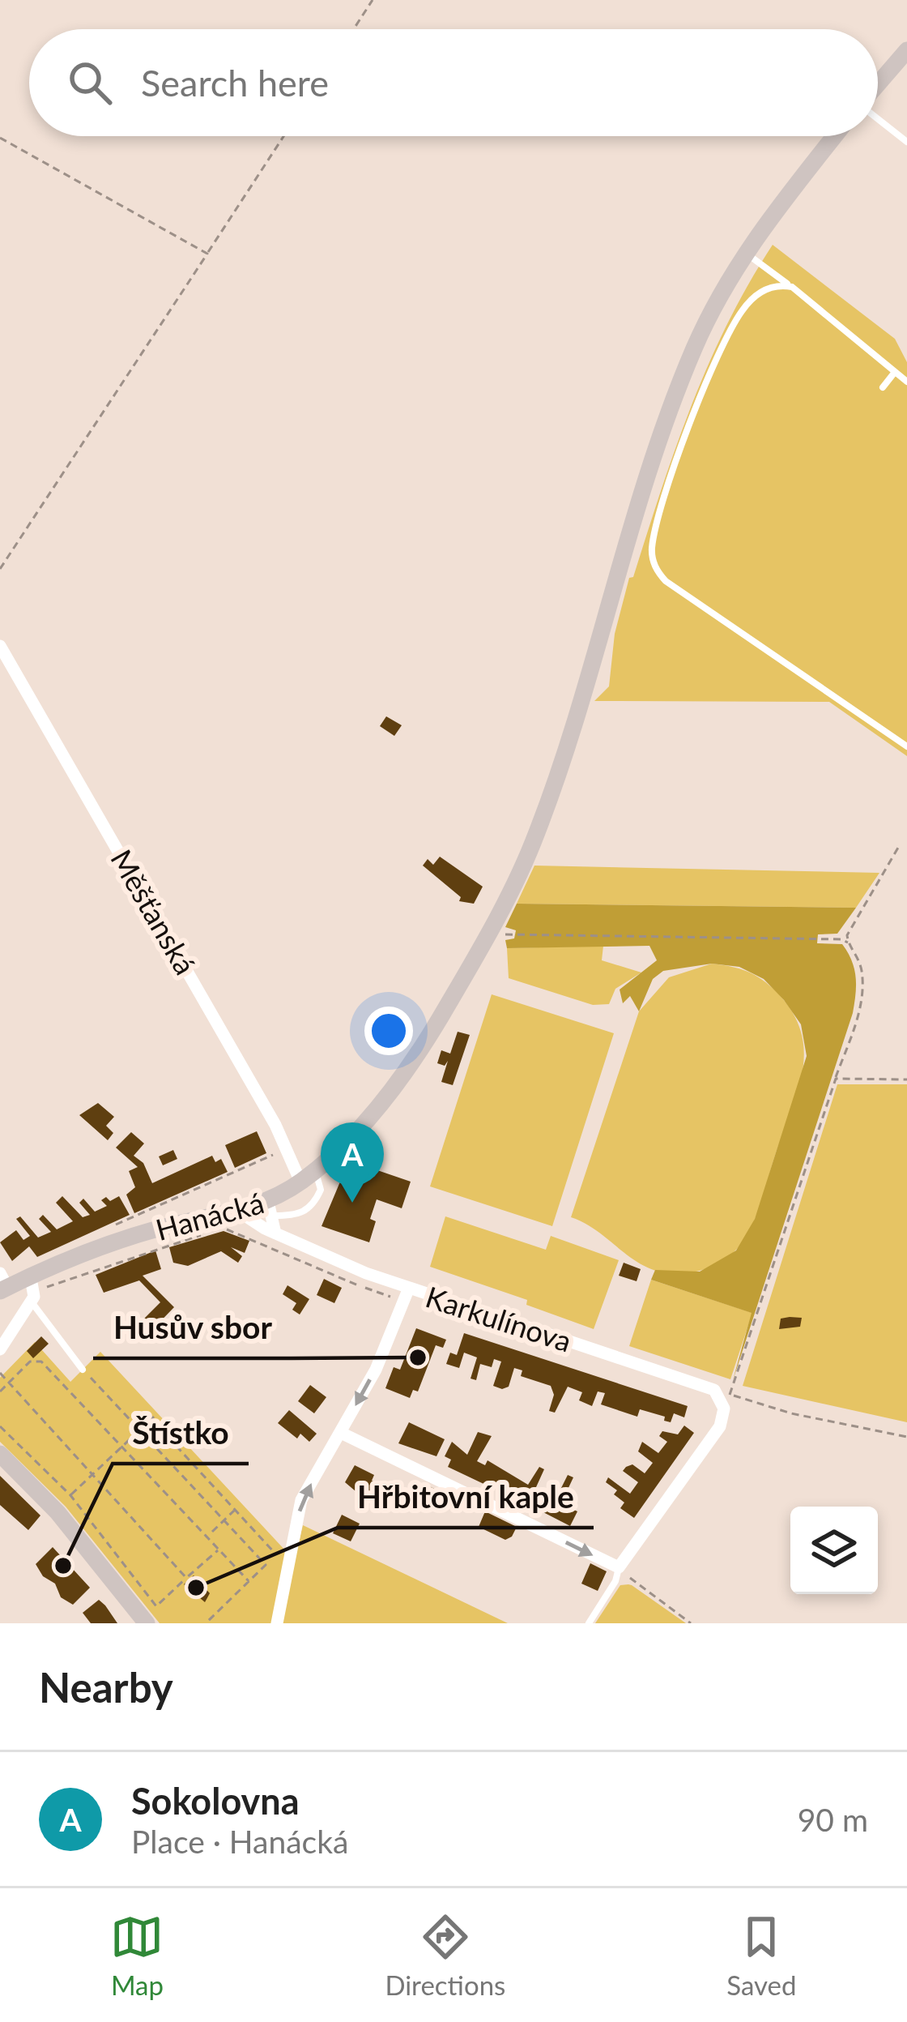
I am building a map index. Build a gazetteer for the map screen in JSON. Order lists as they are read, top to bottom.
{
  "streets": {
    "street": ["Měšťanská", "Hanácká", "Karkulínova"]
  },
  "crossings": [
    ["Měšťanská", "Hanácká"],
    ["Hanácká", "Karkulínova"]
  ],
  "places": ["Husův sbor", "Štístko", "Hřbitovní kaple"],
  "page": {
    "search": "Search here",
    "pins": "A",
    "heading": "Nearby",
    "list": [
      {
        "mark": "A",
        "name": "Sokolovna",
        "note": "Place · Hanácká",
        "value": "90 m"
      }
    ],
    "nav": ["Map", "Directions", "Saved"]
  }
}
